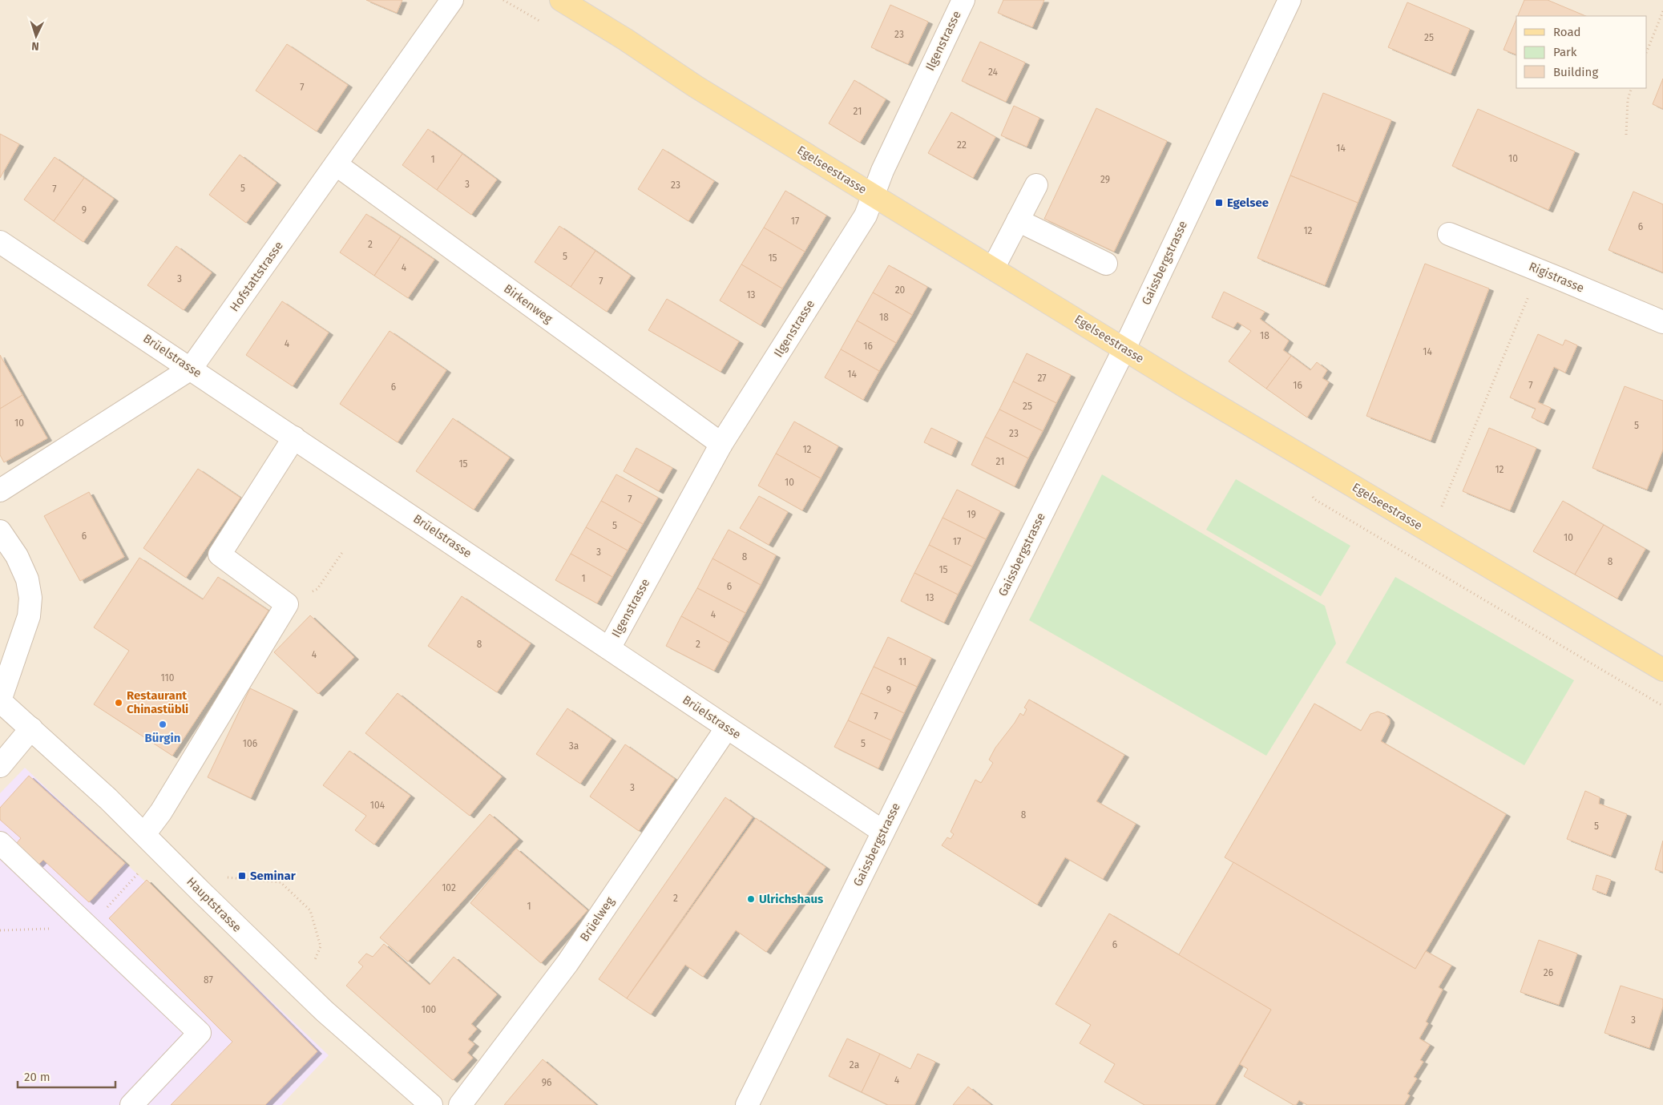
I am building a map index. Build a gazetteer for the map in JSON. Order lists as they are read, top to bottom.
{
  "streets": {
    "main road": ["Egelseestrasse"],
    "street": [
      "Ilgenstrasse",
      "Gaissbergstrasse",
      "Hofstattstrasse",
      "Rigistrasse",
      "Birkenweg",
      "Brüelstrasse",
      "Hauptstrasse",
      "Brüelweg"
    ]
  },
  "crossings": [
    ["Ilgenstrasse", "Egelseestrasse"],
    ["Ilgenstrasse", "Birkenweg"],
    ["Ilgenstrasse", "Brüelstrasse"],
    ["Egelseestrasse", "Gaissbergstrasse"],
    ["Gaissbergstrasse", "Brüelstrasse"],
    ["Hofstattstrasse", "Birkenweg"],
    ["Hofstattstrasse", "Brüelstrasse"],
    ["Brüelstrasse", "Brüelweg"]
  ],
  "places": {
    "transit": ["Egelsee", "Seminar"],
    "other": ["Restaurant Chinastübli", "Bürgin", "Ulrichshaus"]
  },
  "house_numbers": [
    "23",
    "25",
    "24",
    "7",
    "21",
    "22",
    "14",
    "10",
    "1",
    "29",
    "3",
    "23",
    "5",
    "7",
    "9",
    "17",
    "6",
    "12",
    "2",
    "5",
    "15",
    "4",
    "3",
    "7",
    "20",
    "13",
    "18",
    "18",
    "4",
    "16",
    "14",
    "14",
    "27",
    "16",
    "7",
    "6",
    "25",
    "10",
    "5",
    "23",
    "12",
    "21",
    "15",
    "12",
    "10",
    "7",
    "19",
    "5",
    "6",
    "10",
    "17",
    "3",
    "8",
    "8",
    "15",
    "1",
    "6",
    "13",
    "4",
    "8",
    "2",
    "4",
    "11",
    "110",
    "9",
    "7",
    "106",
    "5",
    "3a",
    "3",
    "104",
    "8",
    "5",
    "102",
    "2",
    "1",
    "6",
    "26",
    "87",
    "100",
    "3",
    "2a",
    "4",
    "96"
  ],
  "legend": ["Road", "Park", "Building"],
  "scale_bar": "20 m",
  "north": "bottom"
}
